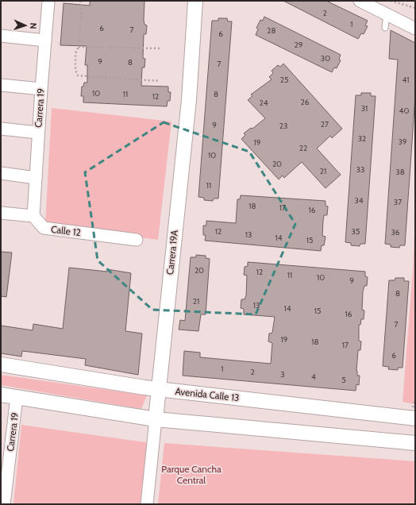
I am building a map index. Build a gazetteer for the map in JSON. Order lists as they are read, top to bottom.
{
  "streets": {
    "street": [
      "Carrera 19",
      "Calle 12",
      "Carrera 19A",
      "Avenida Calle 13"
    ]
  },
  "crossings": [
    ["Carrera 19", "Calle 12"],
    ["Carrera 19A", "Avenida Calle 13"]
  ],
  "parks": ["Parque Cancha Central"],
  "house_numbers": [
    "2",
    "1",
    "6",
    "7",
    "28",
    "6",
    "29",
    "30",
    "9",
    "8",
    "7",
    "25",
    "41",
    "10",
    "11",
    "8",
    "12",
    "26",
    "24",
    "31",
    "40",
    "27",
    "9",
    "23",
    "32",
    "39",
    "19",
    "22",
    "10",
    "20",
    "33",
    "21",
    "38",
    "11",
    "34",
    "37",
    "18",
    "17",
    "16",
    "12",
    "35",
    "36",
    "13",
    "14",
    "15",
    "20",
    "12",
    "11",
    "10",
    "9",
    "8",
    "21",
    "13",
    "14",
    "15",
    "16",
    "7",
    "19",
    "18",
    "17",
    "6",
    "1",
    "2",
    "3",
    "4",
    "5"
  ],
  "north": "right"
}
